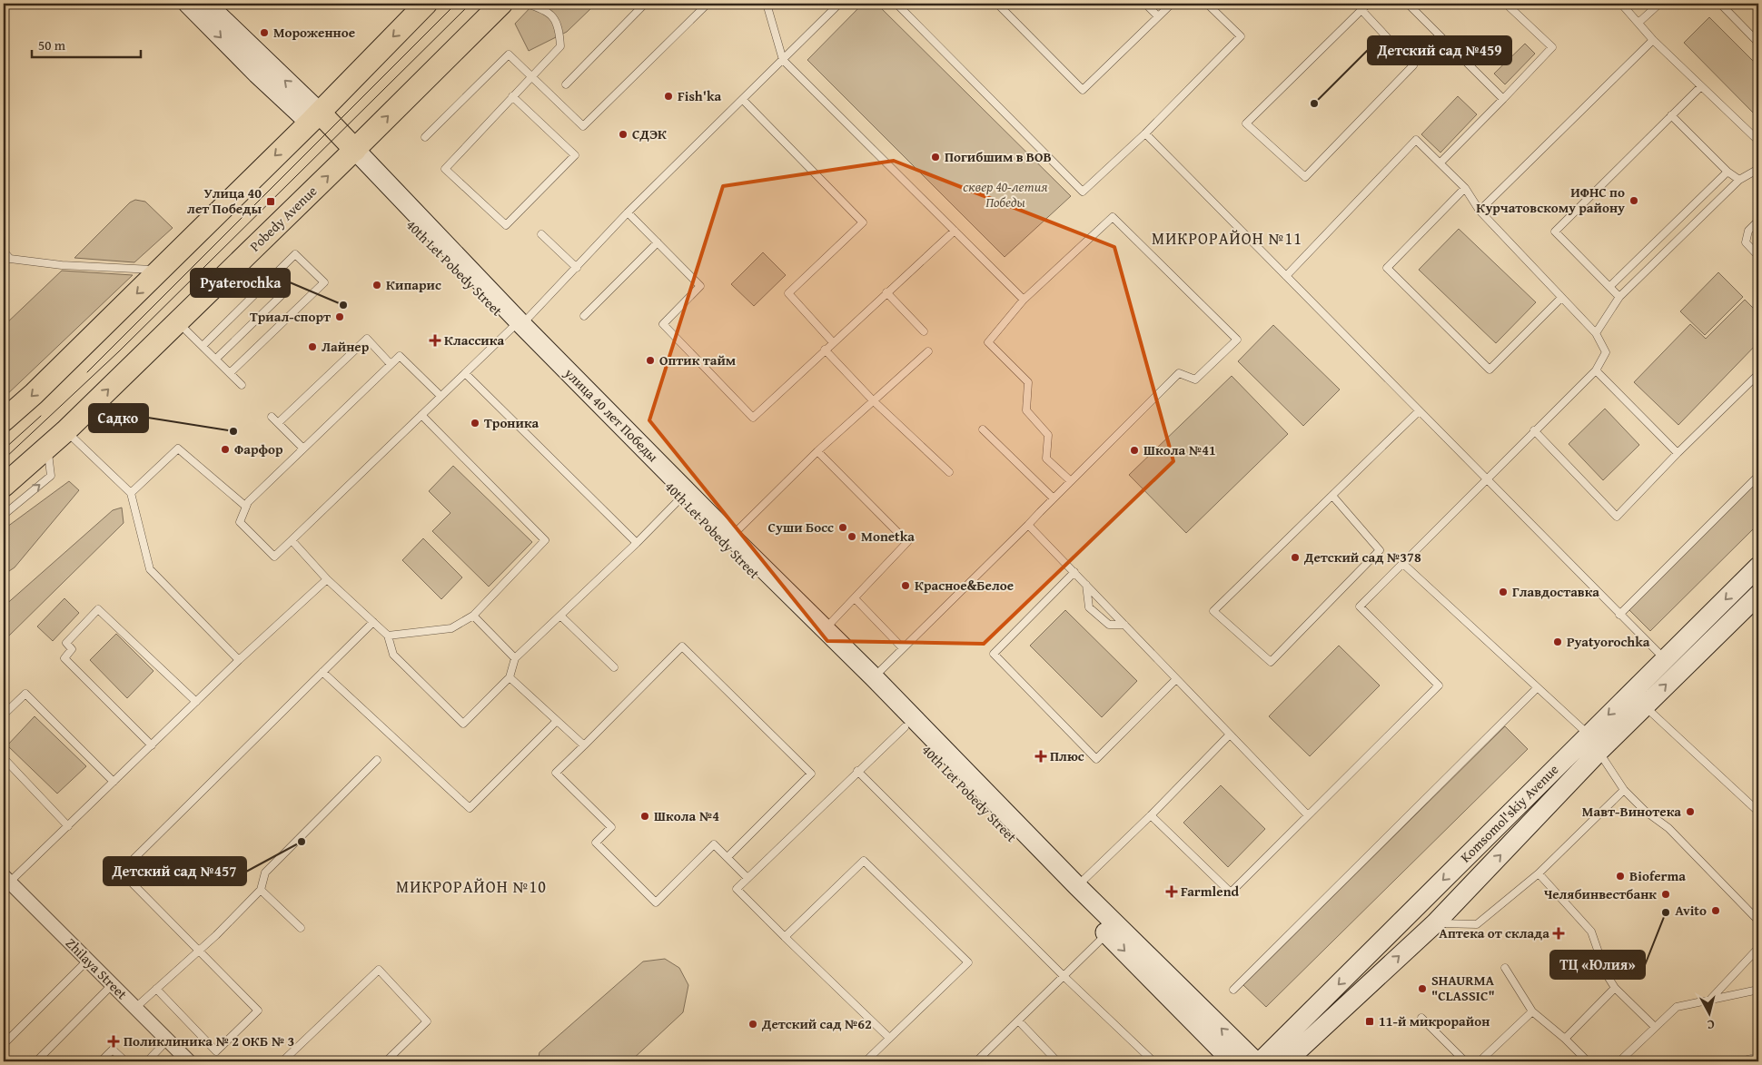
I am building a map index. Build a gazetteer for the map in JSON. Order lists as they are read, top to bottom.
{
  "streets": {
    "main road": ["Pobedy Avenue", "40th Let Pobedy Street"],
    "street": ["улица 40 лет Победы", "Komsomol'skiy Avenue", "Zhilaya Street"]
  },
  "crossings": [
    ["Pobedy Avenue", "40th Let Pobedy Street"],
    ["40th Let Pobedy Street", "улица 40 лет Победы"]
  ],
  "districts": ["МИКРОРАЙОН №11", "МИКРОРАЙОН №10"],
  "parks": ["сквер 40-летия Победы"],
  "places": {
    "other": [
      "Мороженное",
      "Fish'ka",
      "Детский сад №459",
      "СДЭК",
      "Погибшим в ВОВ",
      "ИФНС по Курчатовскому району",
      "Кипарис",
      "Pyaterochka",
      "Tриал-спорт",
      "Лайнер",
      "Оптик тайм",
      "Троника",
      "Садко",
      "Фарфор",
      "Школа №41",
      "Суши Босс",
      "Monetka",
      "Детский сад №378",
      "Красное&Белое",
      "Главдоставка",
      "Pyatyorochka",
      "Мавт-Винотека",
      "Школа №4",
      "Детский сад №457",
      "Bioferma",
      "Челябинвестбанк",
      "Avito",
      "ТЦ «Юлия»",
      "SHAURMA \"CLASSIC\"",
      "Детский сад №62"
    ],
    "transit": ["Улица 40 лет Победы", "11-й микрорайон"],
    "health": [
      "Классика",
      "Плюс",
      "Farmlend",
      "Аптека от склада",
      "Поликлиника № 2 ОКБ № 3"
    ]
  },
  "scale_bar": "50 m",
  "north": "bottom"
}
